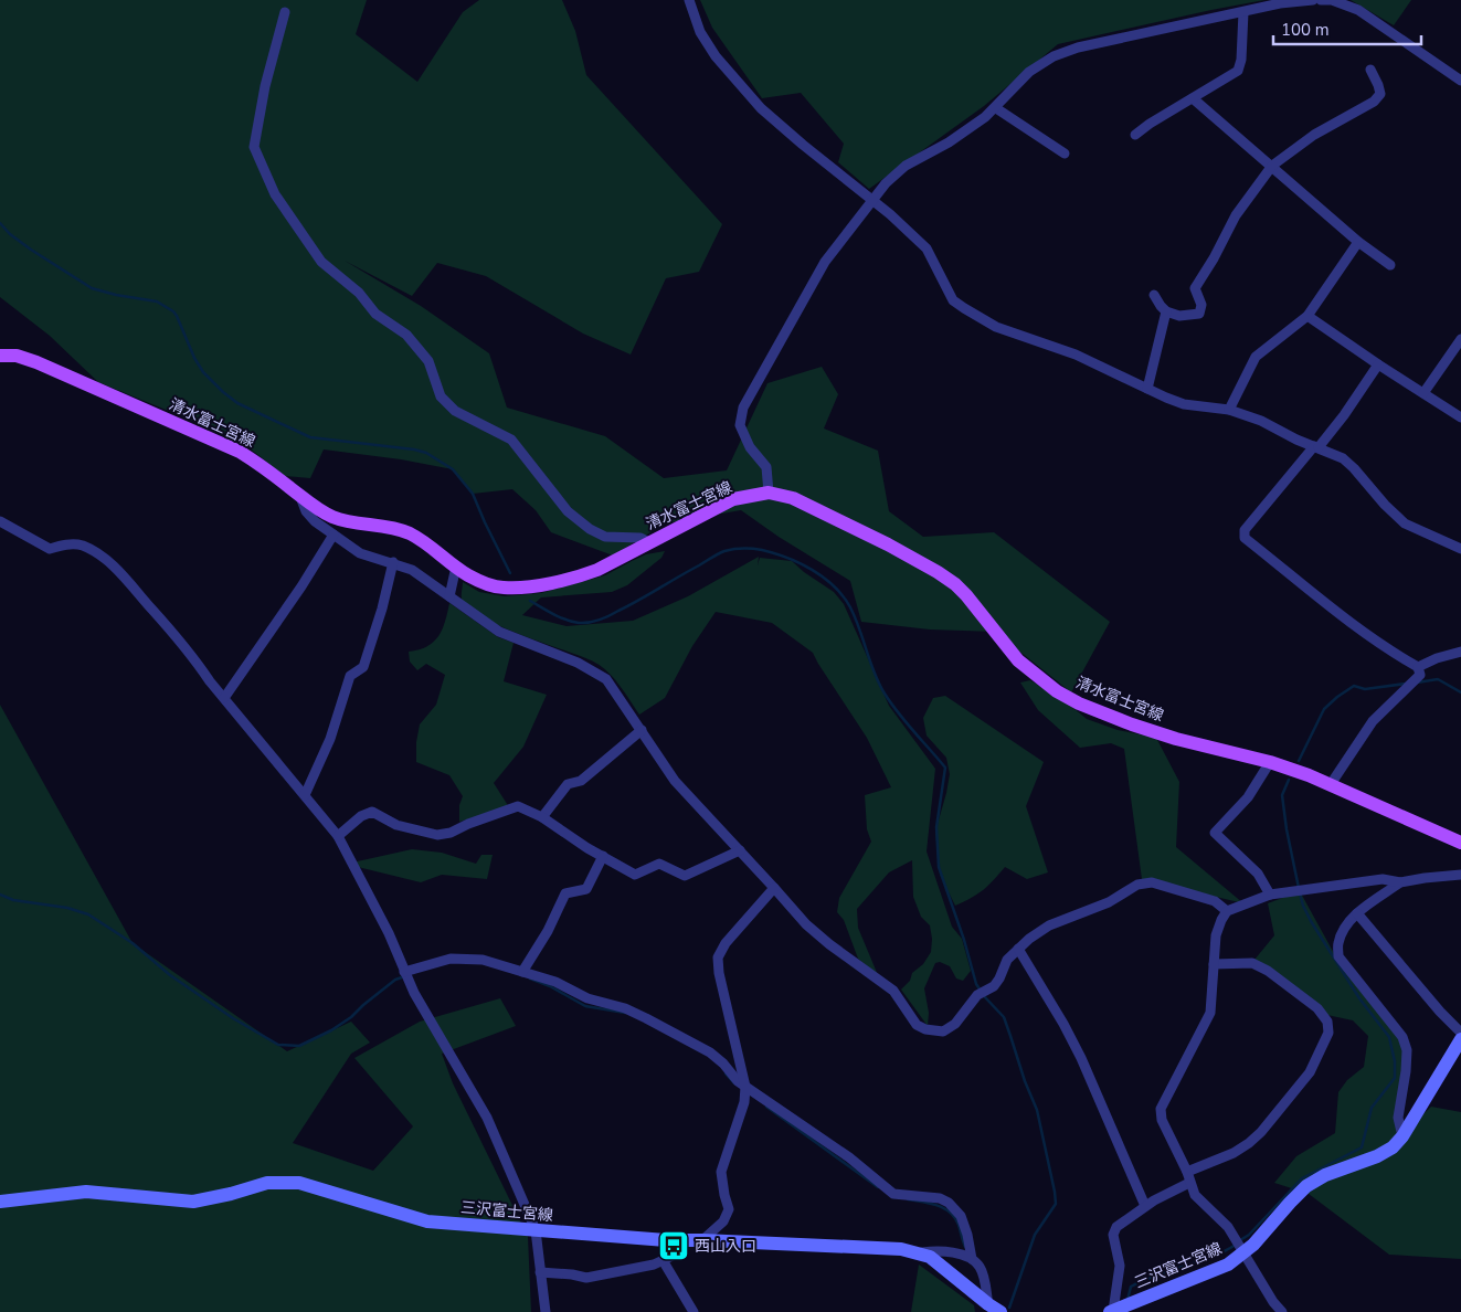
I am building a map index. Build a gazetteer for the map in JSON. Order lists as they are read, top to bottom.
{
  "streets": {
    "main road": ["清水富士宮線", "三沢富士宮線"]
  },
  "places": {
    "bus stop": ["西山入口"]
  },
  "scale_bar": "100 m"
}
